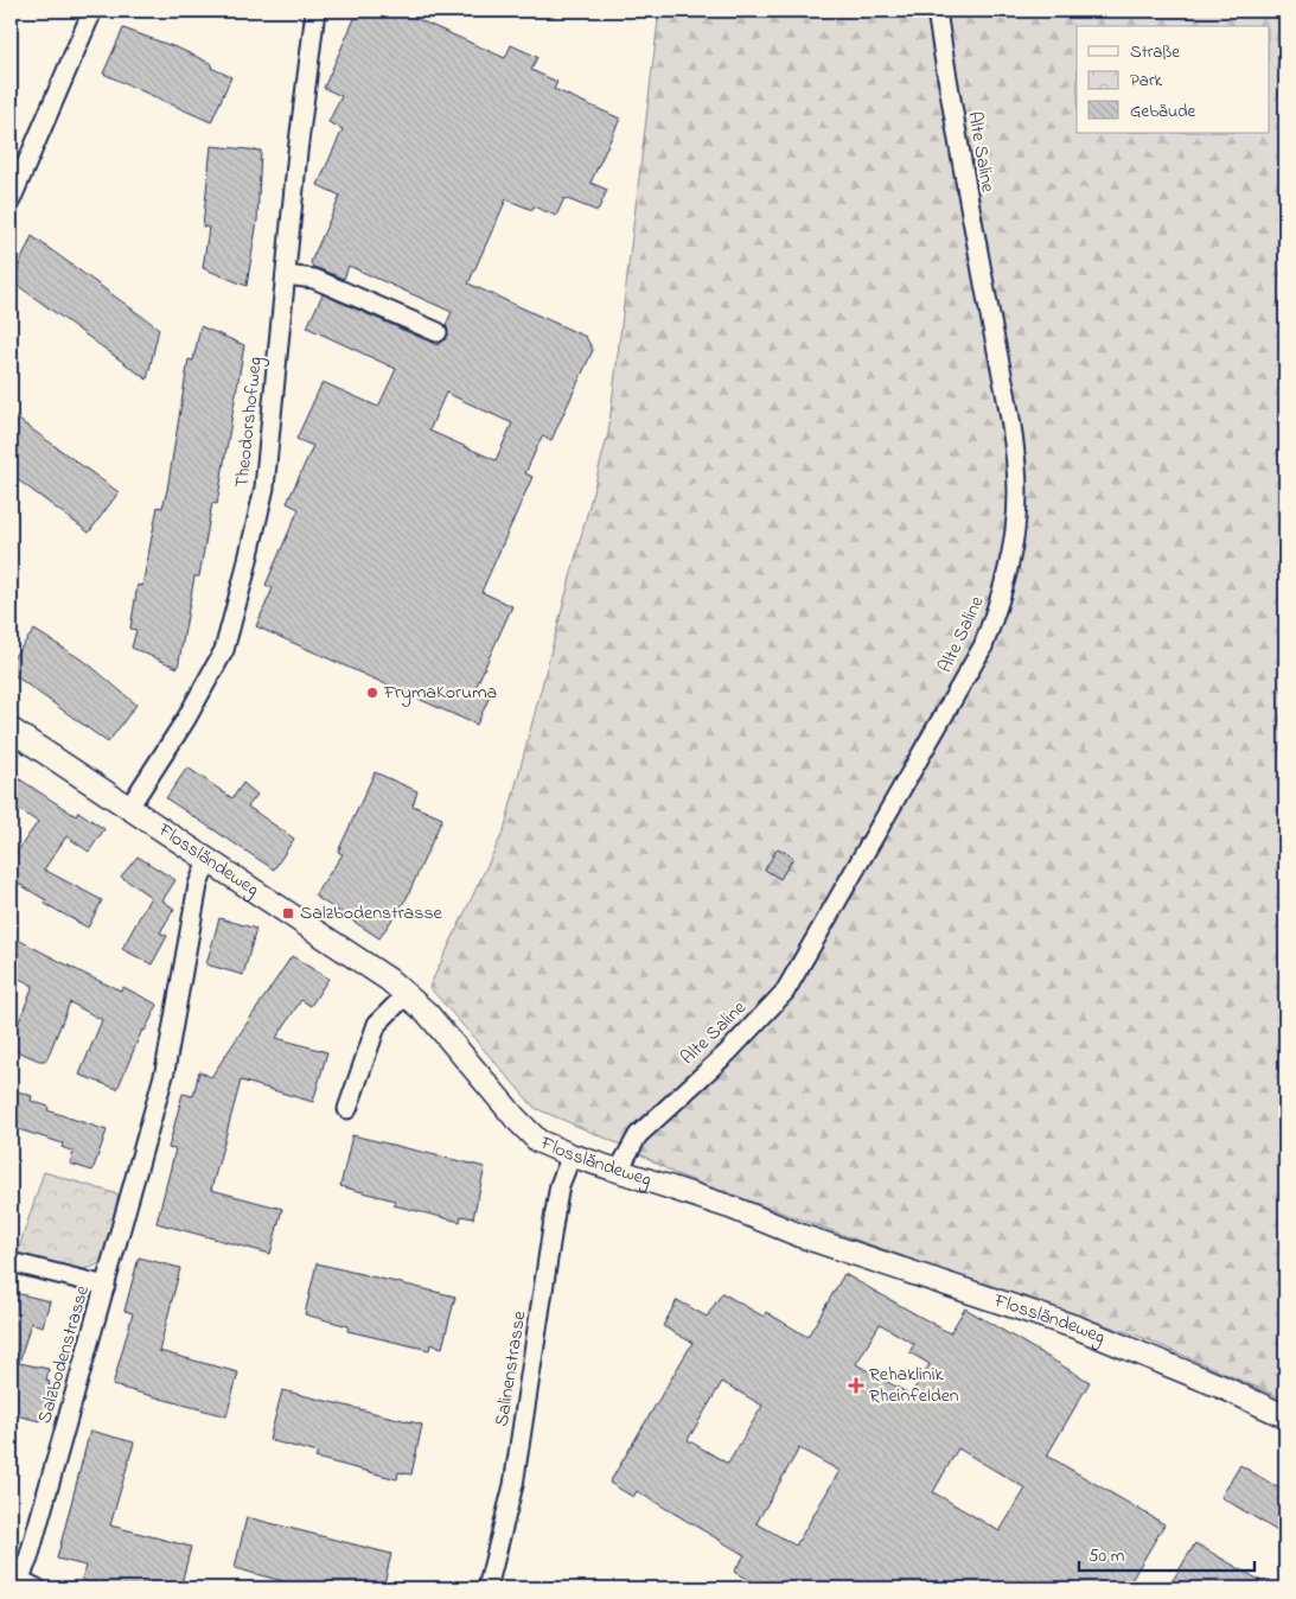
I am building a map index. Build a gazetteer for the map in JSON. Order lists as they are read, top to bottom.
{
  "streets": {
    "street": [
      "Alte Saline",
      "Theodorshofweg",
      "Flossländeweg",
      "Salzbodenstrasse",
      "Salinenstrasse"
    ]
  },
  "crossings": [
    ["Alte Saline", "Flossländeweg"],
    ["Theodorshofweg", "Flossländeweg"],
    ["Flossländeweg", "Salzbodenstrasse"],
    ["Flossländeweg", "Salinenstrasse"]
  ],
  "places": {
    "other": ["FrymaKoruma"],
    "transit": ["Salzbodenstrasse"],
    "health": ["Rehaklinik Rheinfelden"]
  },
  "legend": ["Straße", "Park", "Gebäude"],
  "scale_bar": "50 m"
}
